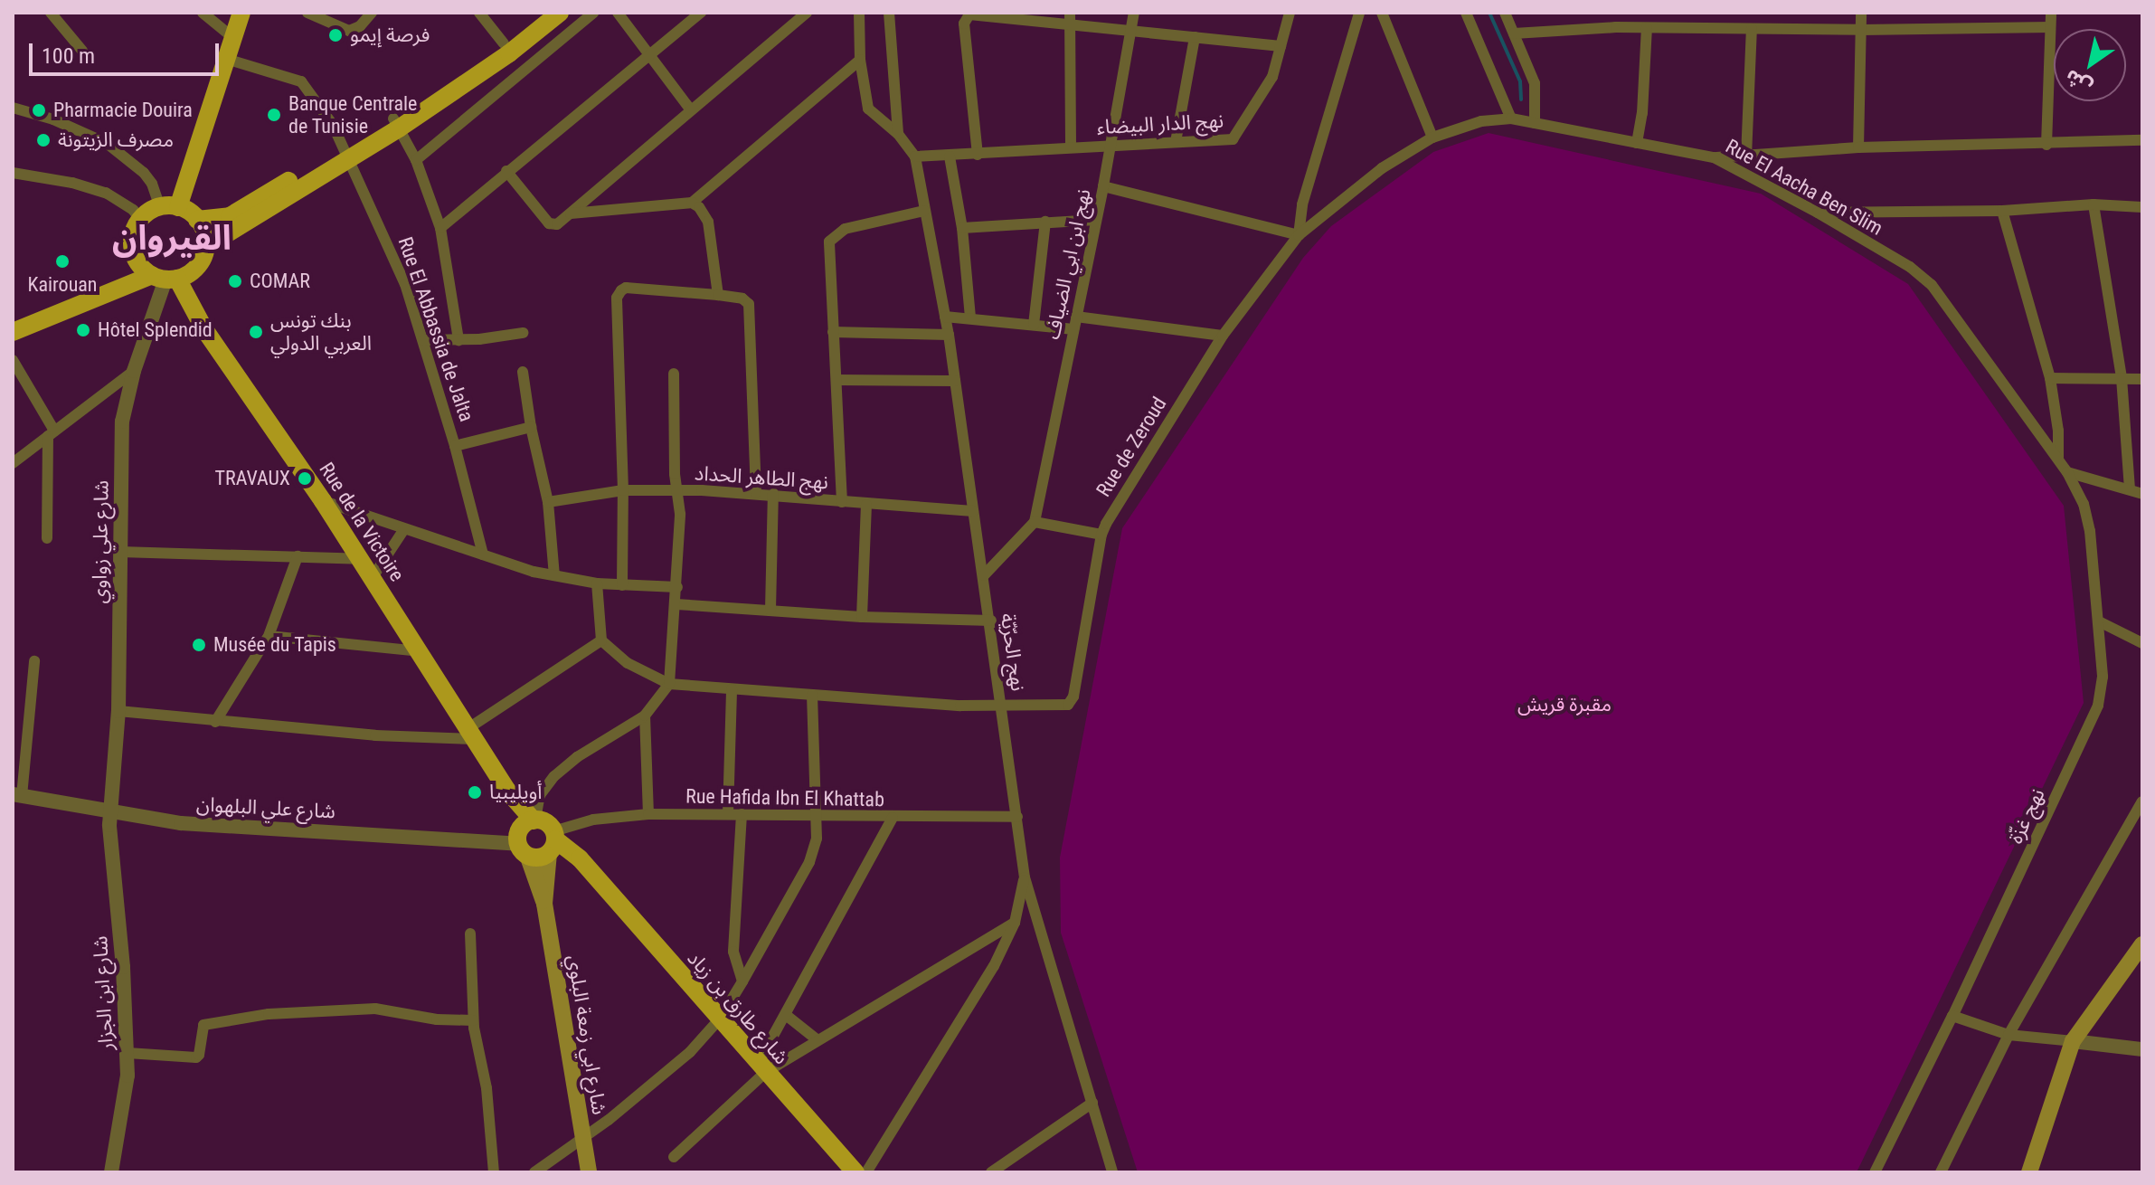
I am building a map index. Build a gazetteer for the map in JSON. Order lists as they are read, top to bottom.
{
  "streets": {
    "main road": ["Rue de la Victoire", "شارع طارق بن زياد", "شارع ابي زمعة البلوي"],
    "street": [
      "نهج الدار البيضاء",
      "Rue El Aacha Ben Slim",
      "نهج ابن ابي الضياف",
      "Rue El Abbassia de Jalta",
      "Rue de Zeroud",
      "نهج الطاهر الحداد",
      "شارع علي زواوي",
      "نهج الحرّيّة",
      "Rue Hafida Ibn El Khattab",
      "شارع علي البلهوان",
      "نهج غزّة",
      "شارع ابن الجزار"
    ]
  },
  "crossings": [
    ["نهج الدار البيضاء", "نهج ابن ابي الضياف"],
    ["نهج الدار البيضاء", "نهج الحرّيّة"],
    ["Rue El Aacha Ben Slim", "Rue de Zeroud"],
    ["Rue El Aacha Ben Slim", "نهج غزّة"],
    ["Rue de Zeroud", "نهج الحرّيّة"],
    ["نهج الطاهر الحداد", "نهج الحرّيّة"],
    ["Rue de la Victoire", "شارع علي زواوي"],
    ["Rue de la Victoire", "Rue Hafida Ibn El Khattab"],
    ["Rue de la Victoire", "شارع علي البلهوان"],
    ["Rue de la Victoire", "شارع طارق بن زياد"],
    ["Rue de la Victoire", "شارع ابي زمعة البلوي"],
    ["شارع علي زواوي", "شارع علي البلهوان"],
    ["شارع علي زواوي", "شارع ابن الجزار"],
    ["نهج الحرّيّة", "Rue Hafida Ibn El Khattab"],
    ["Rue Hafida Ibn El Khattab", "شارع طارق بن زياد"],
    ["Rue Hafida Ibn El Khattab", "شارع ابي زمعة البلوي"],
    ["شارع علي البلهوان", "شارع ابن الجزار"],
    ["شارع علي البلهوان", "شارع ابي زمعة البلوي"],
    ["شارع طارق بن زياد", "شارع ابي زمعة البلوي"]
  ],
  "districts": ["القيروان"],
  "parks": ["مقبرة قريش"],
  "places": [
    "فرصة إيمو",
    "Pharmacie Douira",
    "Banque Centrale de Tunisie",
    "مصرف الزيتونة",
    "Kairouan",
    "COMAR",
    "Hôtel Splendid",
    "بنك تونس العربي الدولي",
    "TRAVAUX",
    "Musée du Tapis",
    "أويليبيا"
  ],
  "scale_bar": "100 m",
  "north": "bottom left"
}
